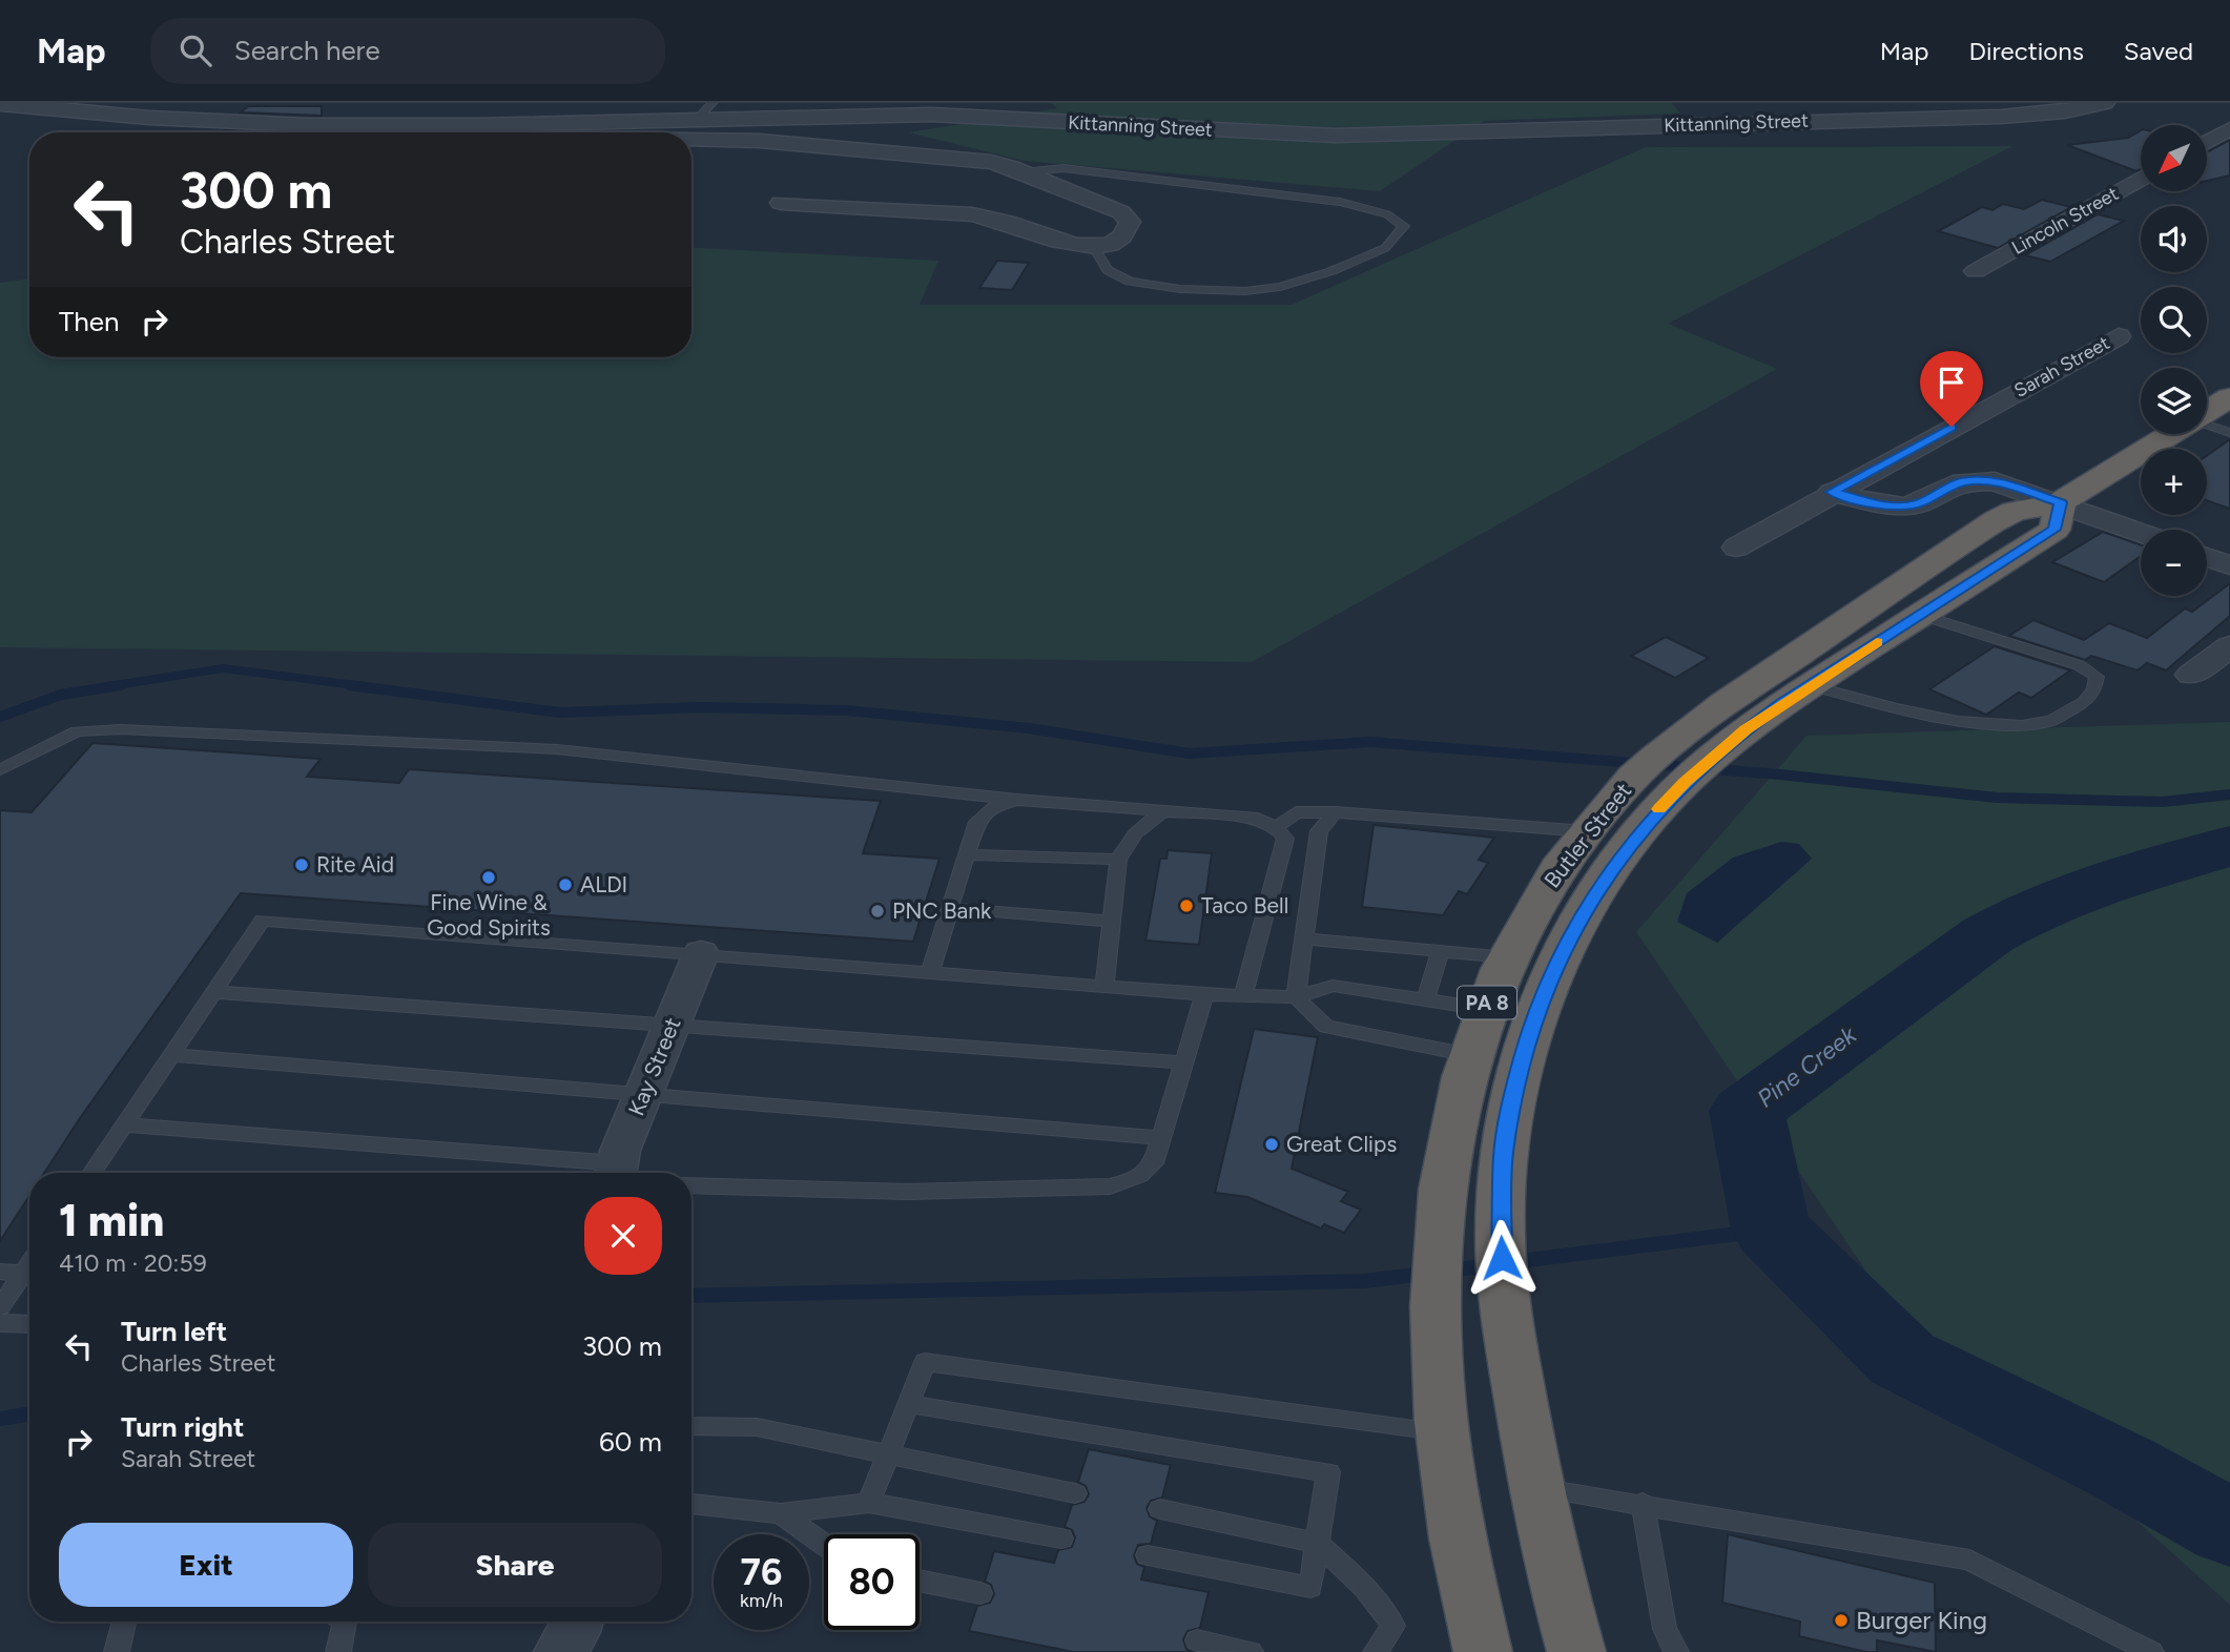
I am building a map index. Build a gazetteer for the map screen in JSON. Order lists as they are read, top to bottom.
{
  "streets": {
    "highway": ["Butler Street", "PA 8"],
    "street": [
      "Kittanning Street",
      "Lincoln Street",
      "Sarah Street",
      "Kay Street"
    ]
  },
  "crossings": [
    ["Butler Street", "PA 8"]
  ],
  "water": ["Pine Creek"],
  "places": [
    "Rite Aid",
    "Fine Wine & Good Spirits",
    "ALDI",
    "Taco Bell",
    "PNC Bank",
    "Great Clips",
    "Burger King"
  ],
  "north": "bottom left",
  "page": {
    "header": "Map",
    "search": "Search here",
    "nav": ["Map", "Directions", "Saved"],
    "map_buttons": ["+", "−"],
    "turn": ["300 m", "Charles Street"],
    "then": "Then",
    "heading": ["1 min", "410 m · 20:59"],
    "list": [
      {
        "name": "Turn left",
        "note": "Charles Street",
        "value": "300 m"
      },
      {
        "name": "Turn right",
        "note": "Sarah Street",
        "value": "60 m"
      }
    ],
    "buttons": ["Exit", "Share"],
    "speed": "76 km/h",
    "limit": "80"
  }
}
